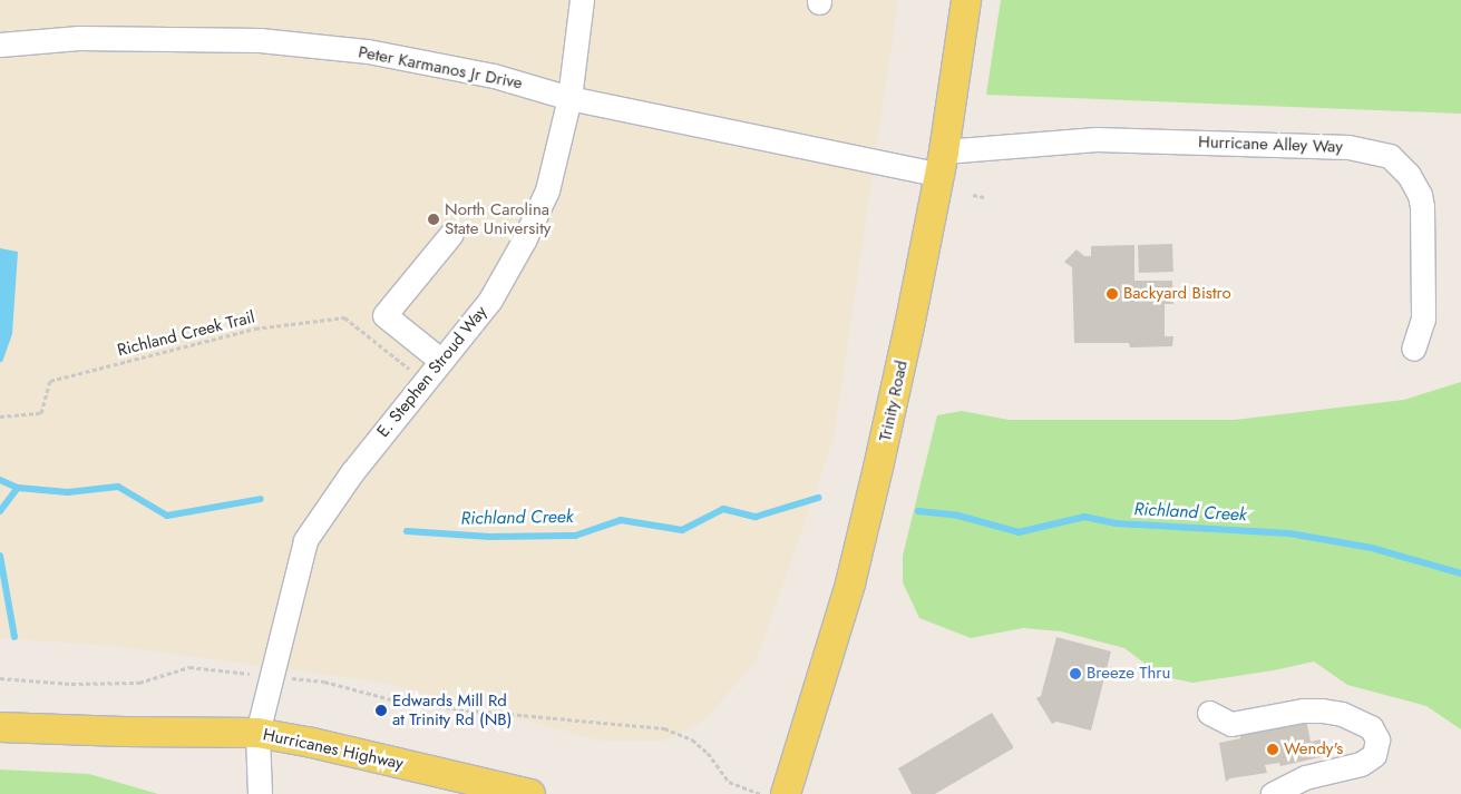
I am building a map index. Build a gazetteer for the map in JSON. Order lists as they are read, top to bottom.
{
  "streets": {
    "main road": ["Trinity Road", "Hurricanes Highway"],
    "street": ["Peter Karmanos Jr Drive", "Hurricane Alley Way", "E. Stephen Stroud Way"],
    "path": ["Richland Creek Trail"]
  },
  "crossings": [
    ["Peter Karmanos Jr Drive", "Hurricane Alley Way"],
    ["Peter Karmanos Jr Drive", "E. Stephen Stroud Way"],
    ["Peter Karmanos Jr Drive", "Trinity Road"],
    ["Hurricane Alley Way", "Trinity Road"],
    ["E. Stephen Stroud Way", "Hurricanes Highway"]
  ],
  "water": ["Richland Creek"],
  "places": [
    "North Carolina State University",
    "Backyard Bistro",
    "Breeze Thru",
    "Edwards Mill Rd at Trinity Rd (NB)",
    "Wendy's"
  ]
}
